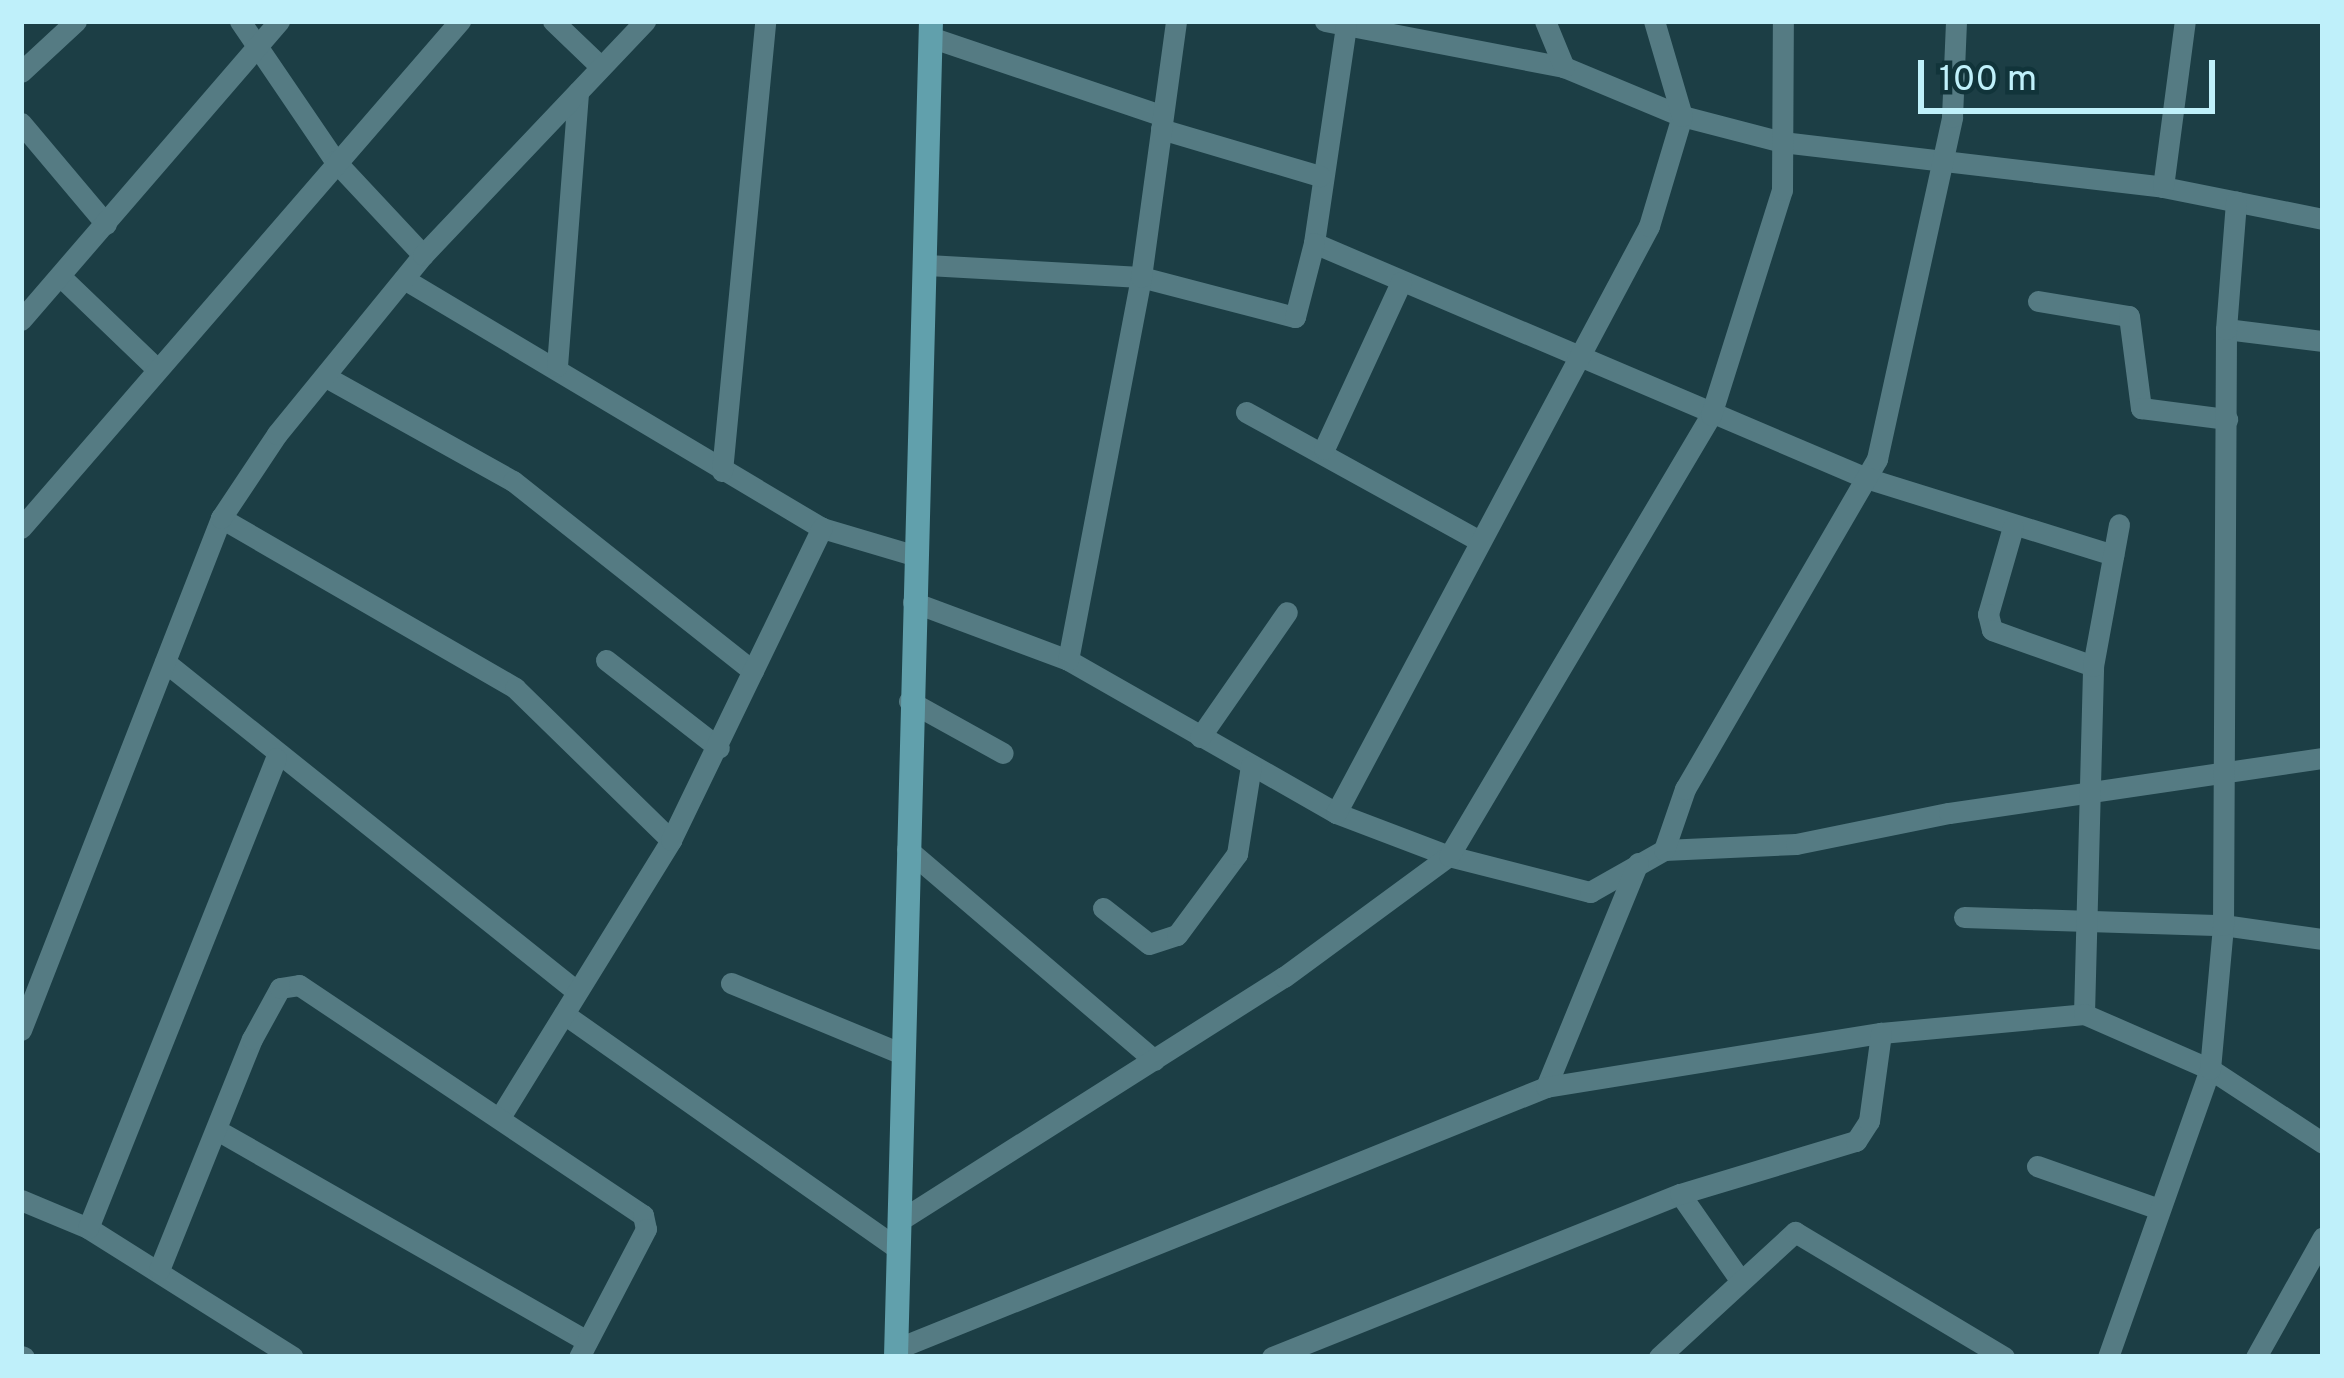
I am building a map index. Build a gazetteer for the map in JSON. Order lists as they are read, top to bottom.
{
  "scale_bar": "100 m"
}
